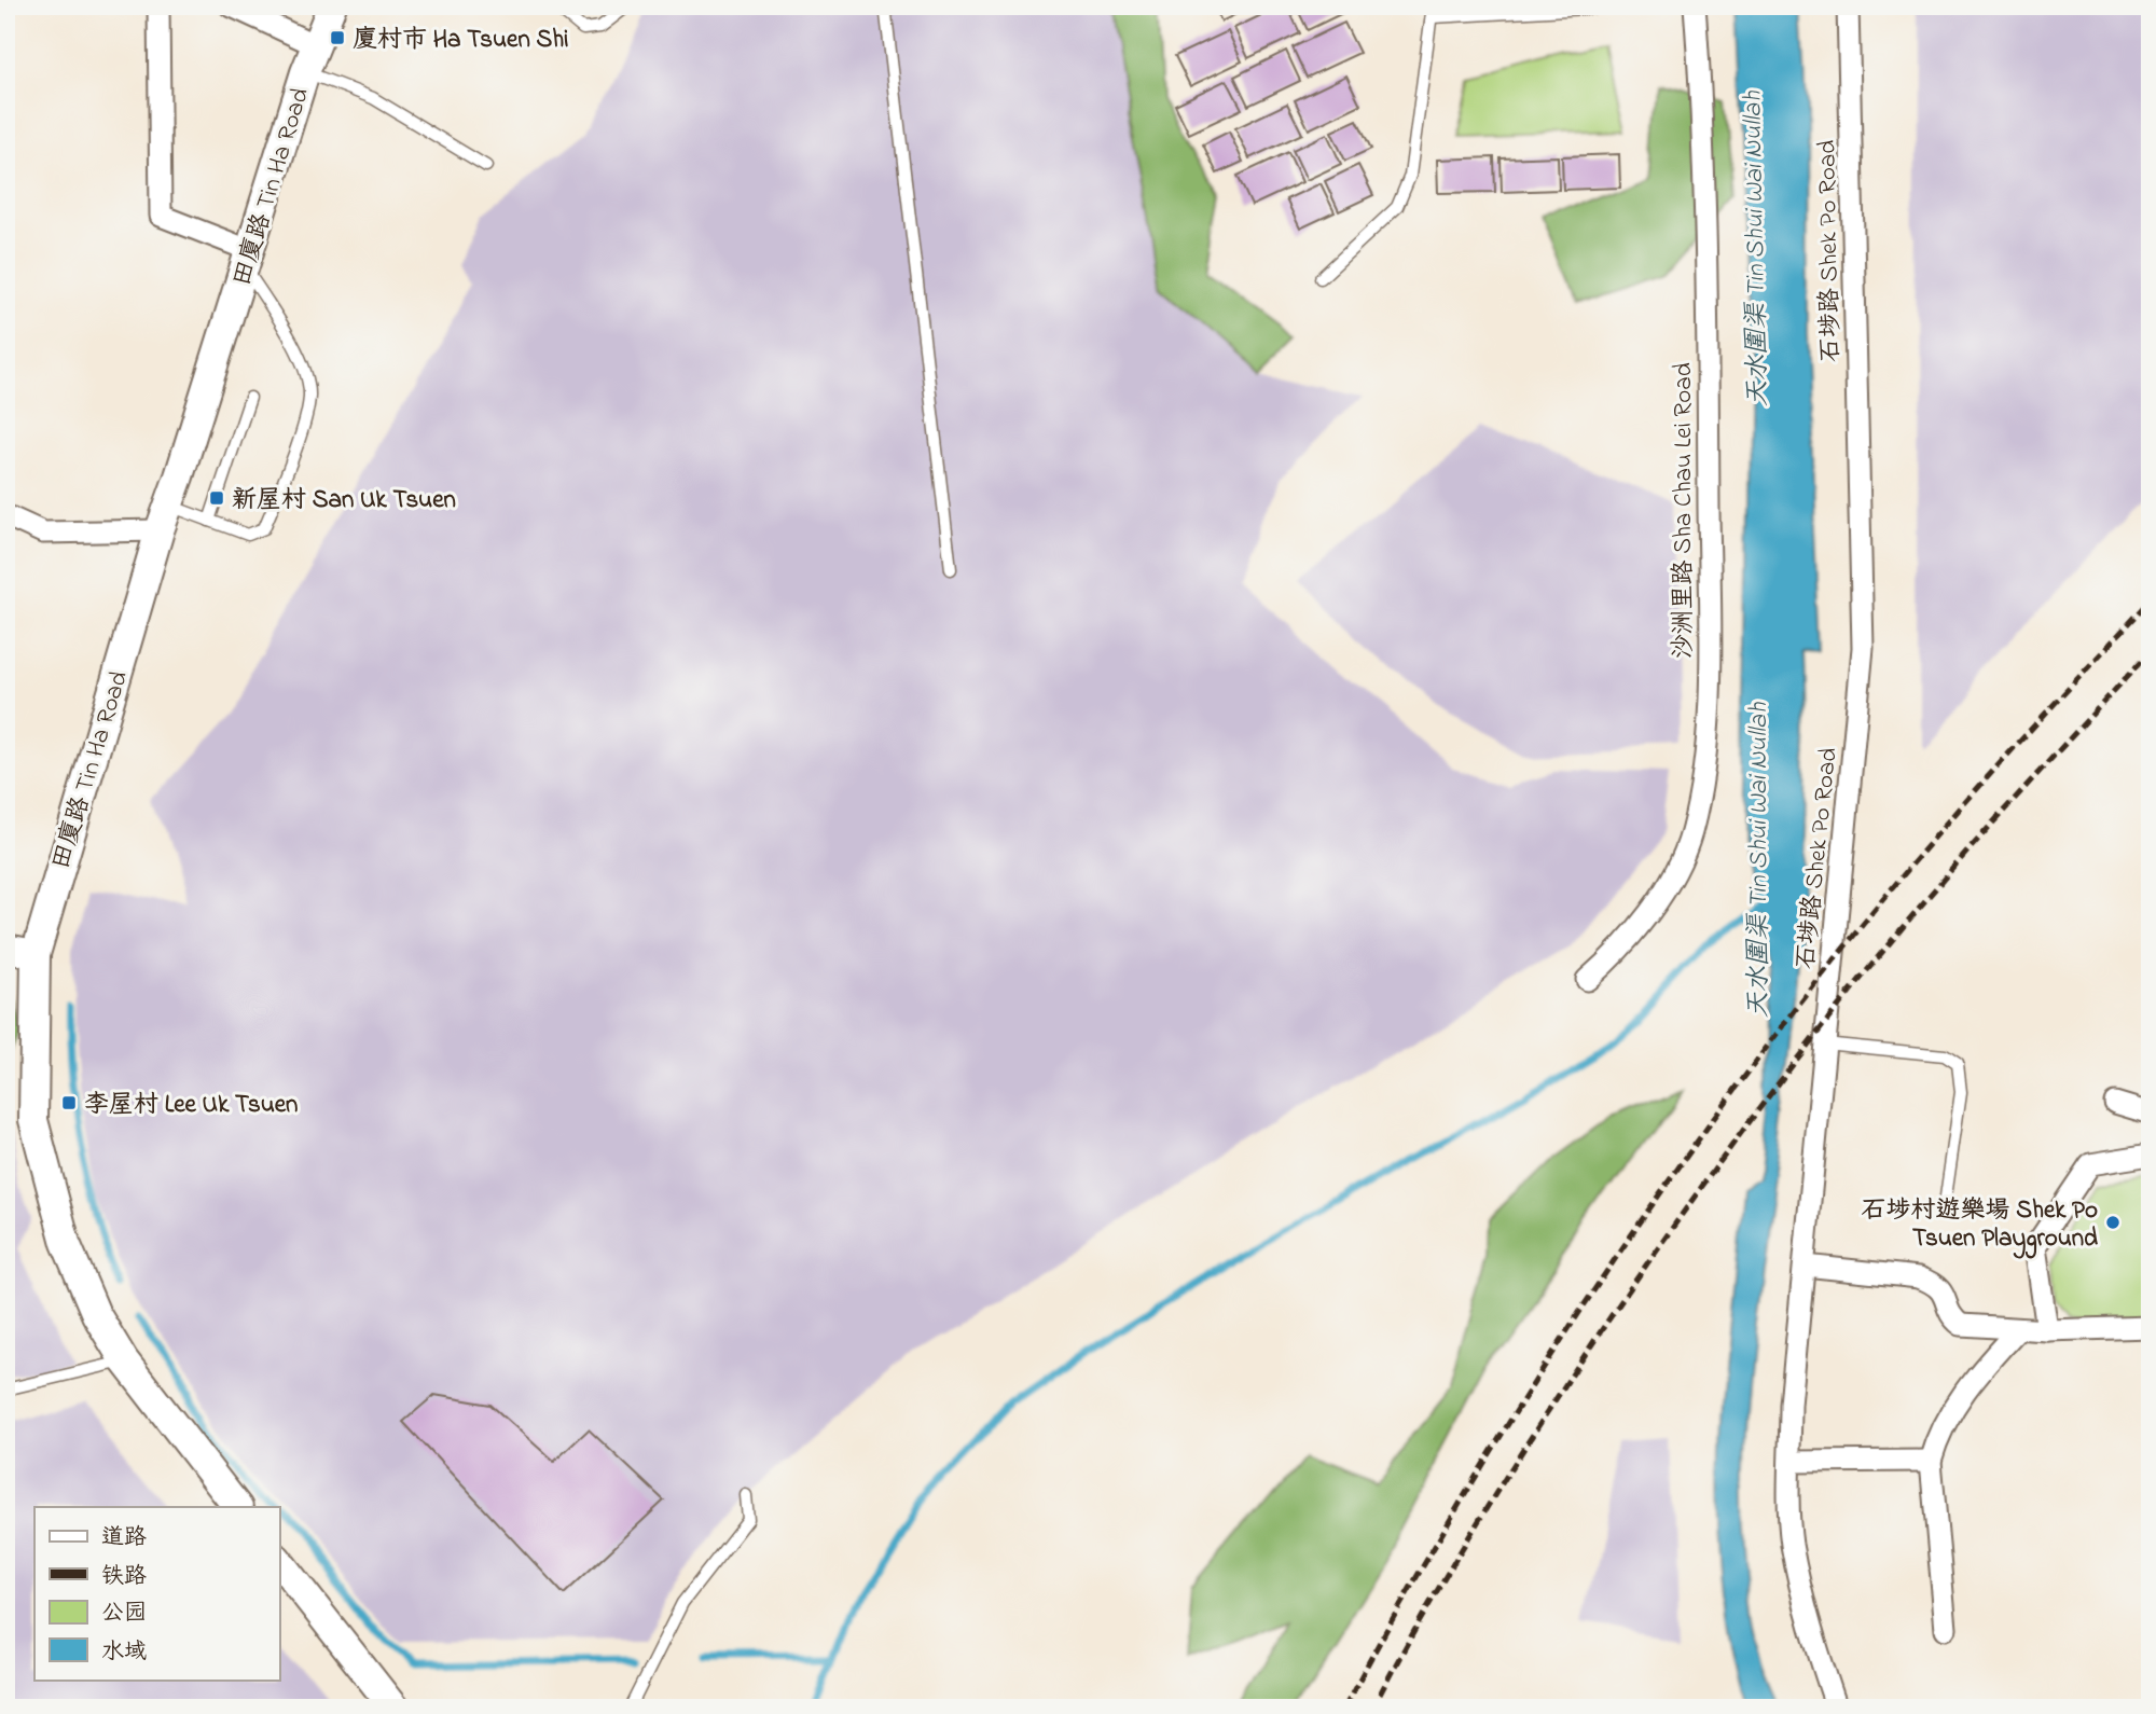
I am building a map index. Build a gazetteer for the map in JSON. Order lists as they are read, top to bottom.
{
  "streets": {
    "street": ["田廈路 Tin Ha Road", "石埗路 Shek Po Road", "沙洲里路 Sha Chau Lei Road"]
  },
  "water": ["天水圍渠 Tin Shui Wai Nullah"],
  "places": {
    "transit": ["廈村市 Ha Tsuen Shi", "新屋村 San Uk Tsuen", "李屋村 Lee Uk Tsuen"],
    "other": ["石埗村遊樂場 Shek Po Tsuen Playground"]
  },
  "legend": [
    "道路",
    "铁路",
    "公园",
    "水域"
  ]
}
